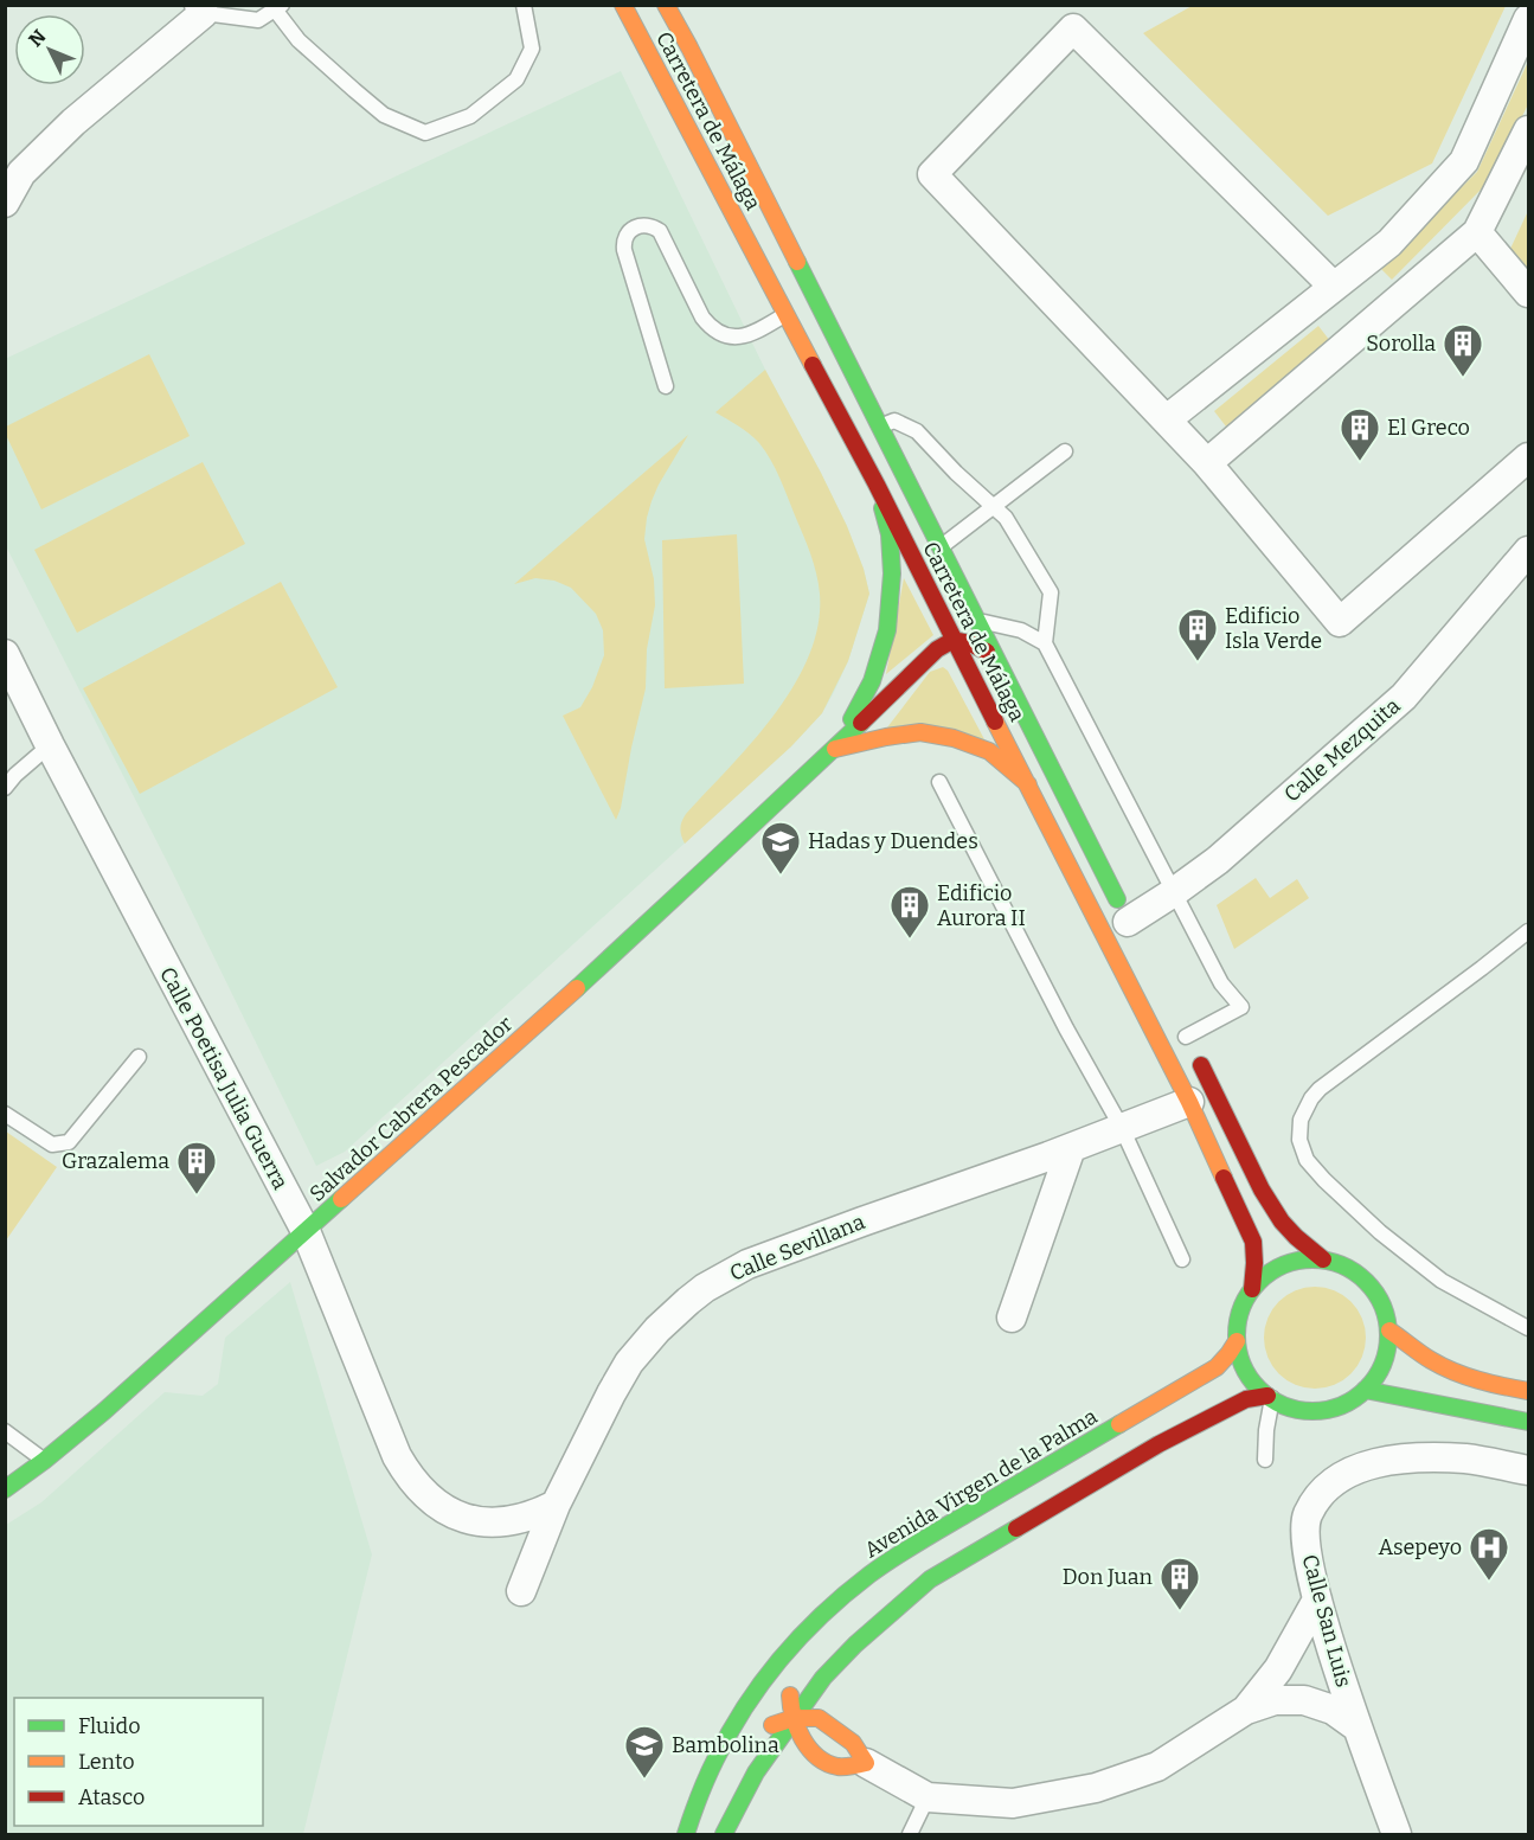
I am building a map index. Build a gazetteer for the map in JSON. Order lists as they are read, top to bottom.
{
  "streets": {
    "main road": ["Carretera de Málaga", "Salvador Cabrera Pescador", "Avenida Virgen de la Palma"],
    "street": [
      "Calle Mezquita",
      "Calle Poetisa Julia Guerra",
      "Calle Sevillana",
      "Calle San Luis"
    ]
  },
  "crossings": [
    ["Carretera de Málaga", "Calle Mezquita"],
    ["Carretera de Málaga", "Salvador Cabrera Pescador"],
    ["Carretera de Málaga", "Calle Sevillana"],
    ["Carretera de Málaga", "Avenida Virgen de la Palma"],
    ["Calle Poetisa Julia Guerra", "Salvador Cabrera Pescador"],
    ["Calle Poetisa Julia Guerra", "Calle Sevillana"]
  ],
  "places": {
    "building": [
      "Sorolla",
      "El Greco",
      "Edificio Isla Verde",
      "Edificio Aurora II",
      "Grazalema",
      "Don Juan"
    ],
    "school or university": ["Hadas y Duendes", "Bambolina"],
    "hospital": ["Asepeyo"]
  },
  "legend": ["Fluido", "Lento", "Atasco"],
  "north": "top left"
}
